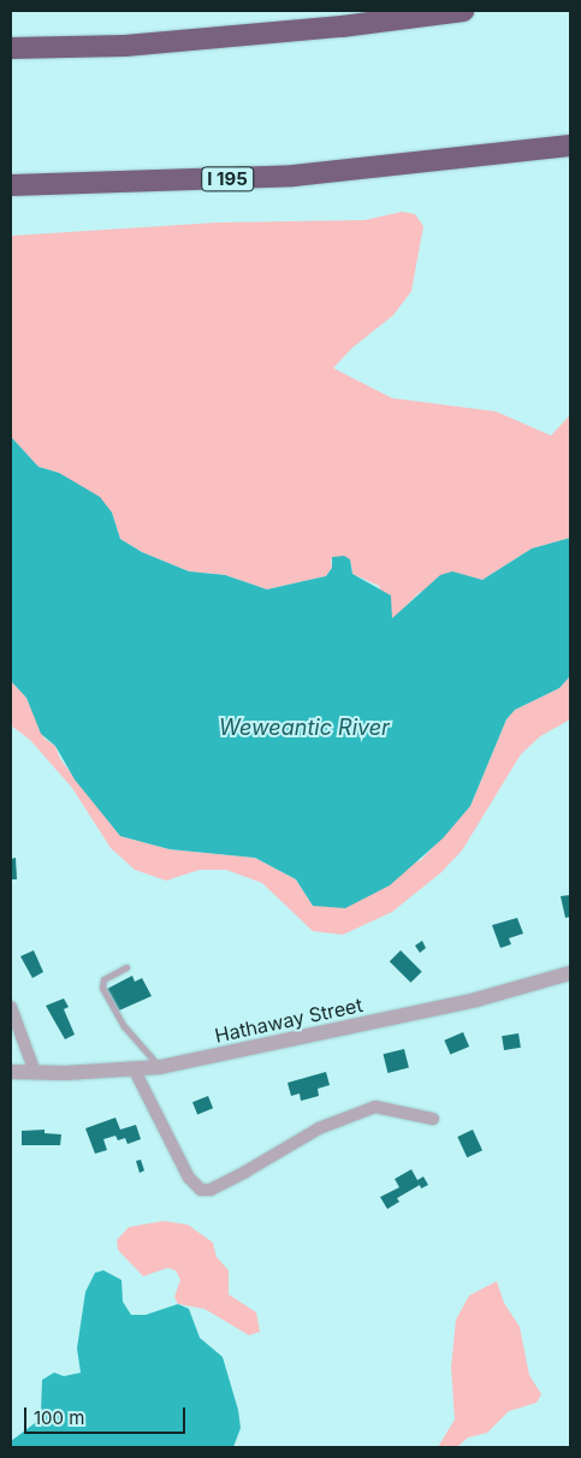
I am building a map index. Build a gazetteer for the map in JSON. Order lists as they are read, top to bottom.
{
  "streets": {
    "highway": ["I 195"],
    "street": ["Hathaway Street"]
  },
  "water": ["Weweantic River"],
  "scale_bar": "100 m"
}
